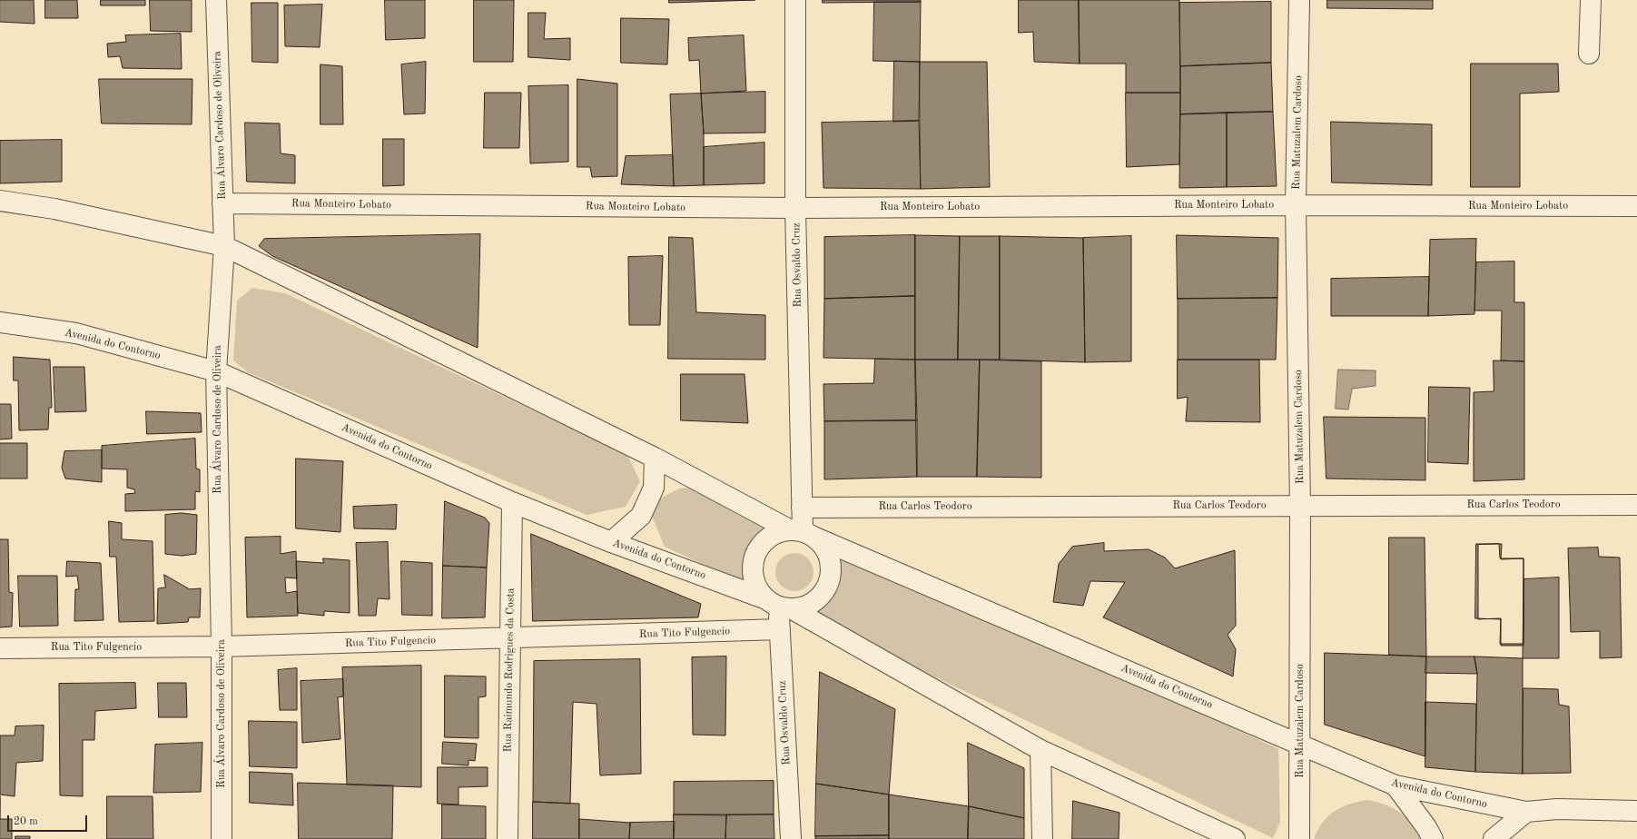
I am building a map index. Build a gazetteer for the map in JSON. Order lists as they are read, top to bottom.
{
  "streets": {
    "street": [
      "Rua Álvaro Cardoso de Oliveira",
      "Rua Matuzalem Cardoso",
      "Rua Monteiro Lobato",
      "Rua Osvaldo Cruz",
      "Avenida do Contorno",
      "Rua Carlos Teodoro",
      "Rua Tito Fulgencio",
      "Rua Raimundo Rodrigues da Costa"
    ]
  },
  "crossings": [
    ["Rua Álvaro Cardoso de Oliveira", "Rua Monteiro Lobato"],
    ["Rua Álvaro Cardoso de Oliveira", "Avenida do Contorno"],
    ["Rua Álvaro Cardoso de Oliveira", "Rua Tito Fulgencio"],
    ["Rua Matuzalem Cardoso", "Rua Monteiro Lobato"],
    ["Rua Matuzalem Cardoso", "Avenida do Contorno"],
    ["Rua Matuzalem Cardoso", "Rua Carlos Teodoro"],
    ["Rua Monteiro Lobato", "Rua Osvaldo Cruz"],
    ["Rua Osvaldo Cruz", "Avenida do Contorno"],
    ["Rua Osvaldo Cruz", "Rua Carlos Teodoro"],
    ["Rua Osvaldo Cruz", "Rua Tito Fulgencio"],
    ["Avenida do Contorno", "Rua Raimundo Rodrigues da Costa"],
    ["Rua Tito Fulgencio", "Rua Raimundo Rodrigues da Costa"]
  ],
  "scale_bar": "20 m"
}
